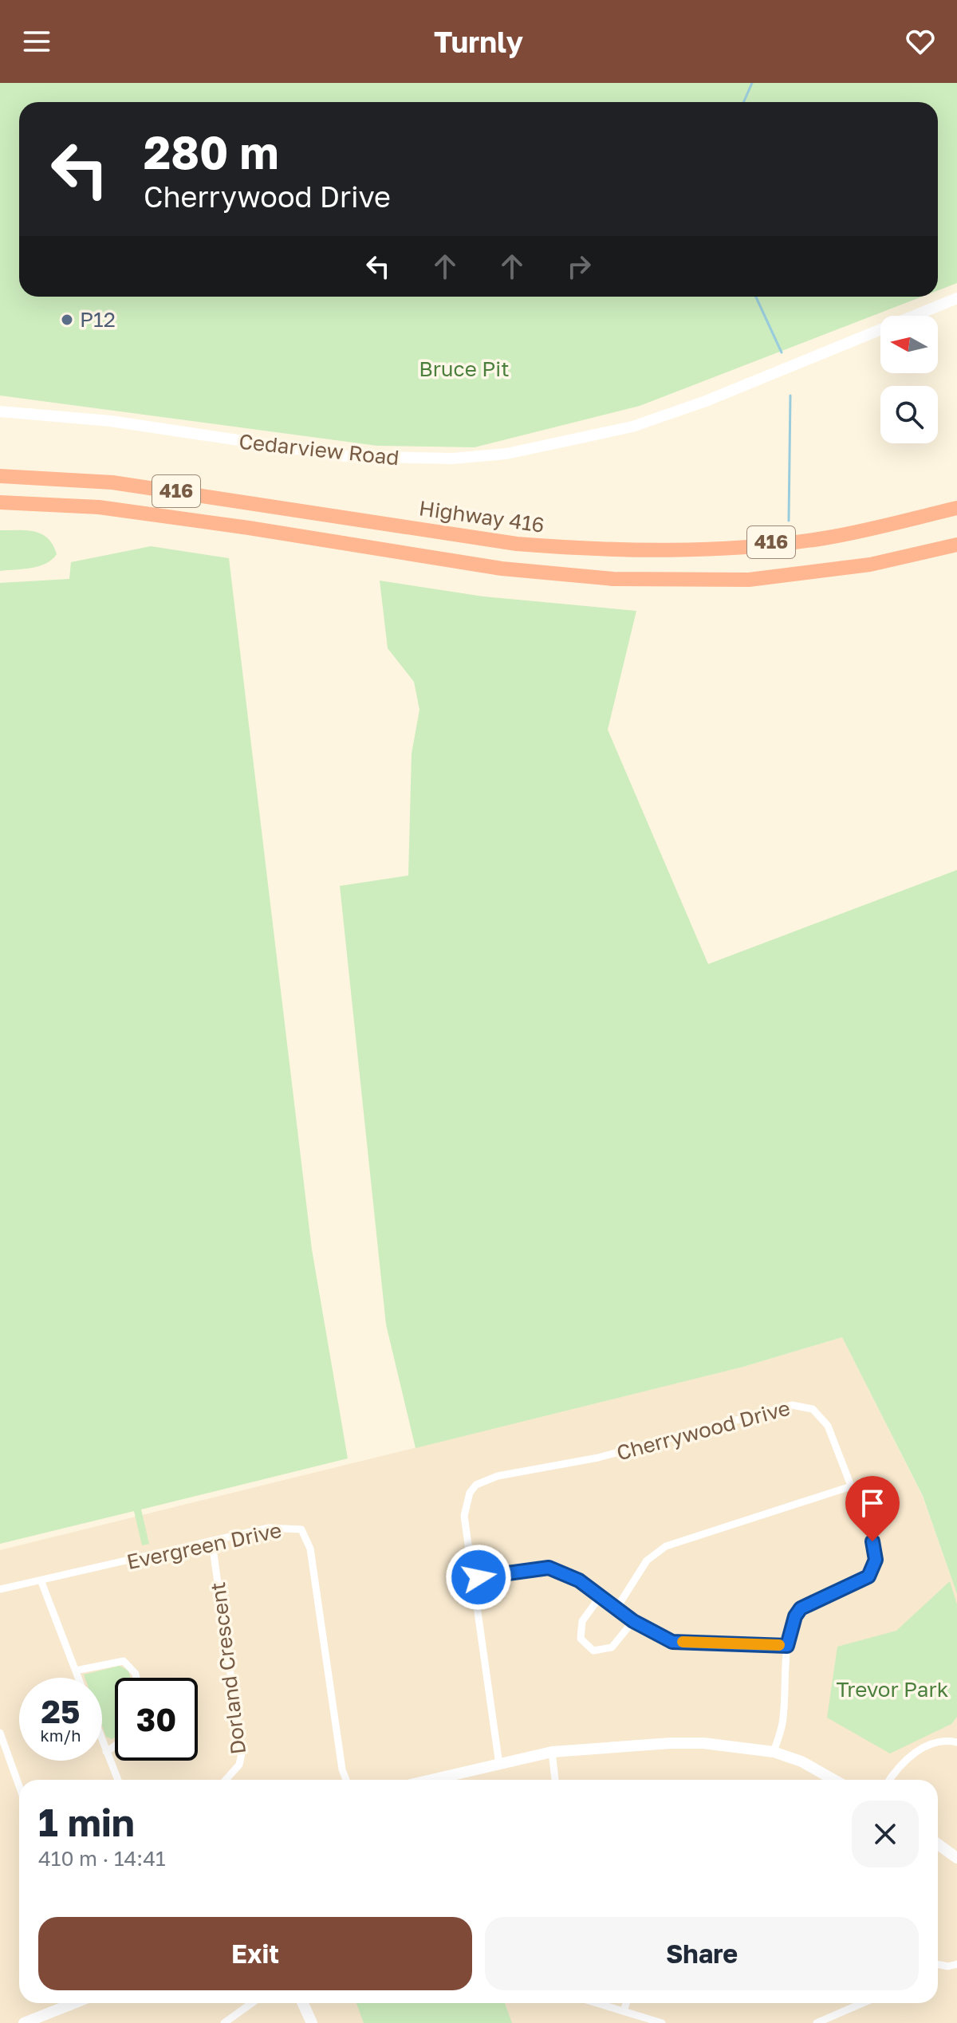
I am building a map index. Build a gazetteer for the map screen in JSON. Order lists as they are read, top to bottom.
{
  "streets": {
    "highway": ["416", "Highway 416"],
    "main road": ["Cedarview Road"],
    "street": ["Cherrywood Drive", "Evergreen Drive", "Dorland Crescent"]
  },
  "crossings": [
    ["Evergreen Drive", "Dorland Crescent"]
  ],
  "parks": ["Bruce Pit", "Trevor Park"],
  "places": ["P12"],
  "north": "left",
  "page": {
    "header": "Turnly",
    "turn": ["280 m", "Cherrywood Drive"],
    "speed": "25 km/h",
    "limit": "30",
    "heading": ["1 min", "410 m · 14:41"],
    "buttons": ["Exit", "Share"]
  }
}
